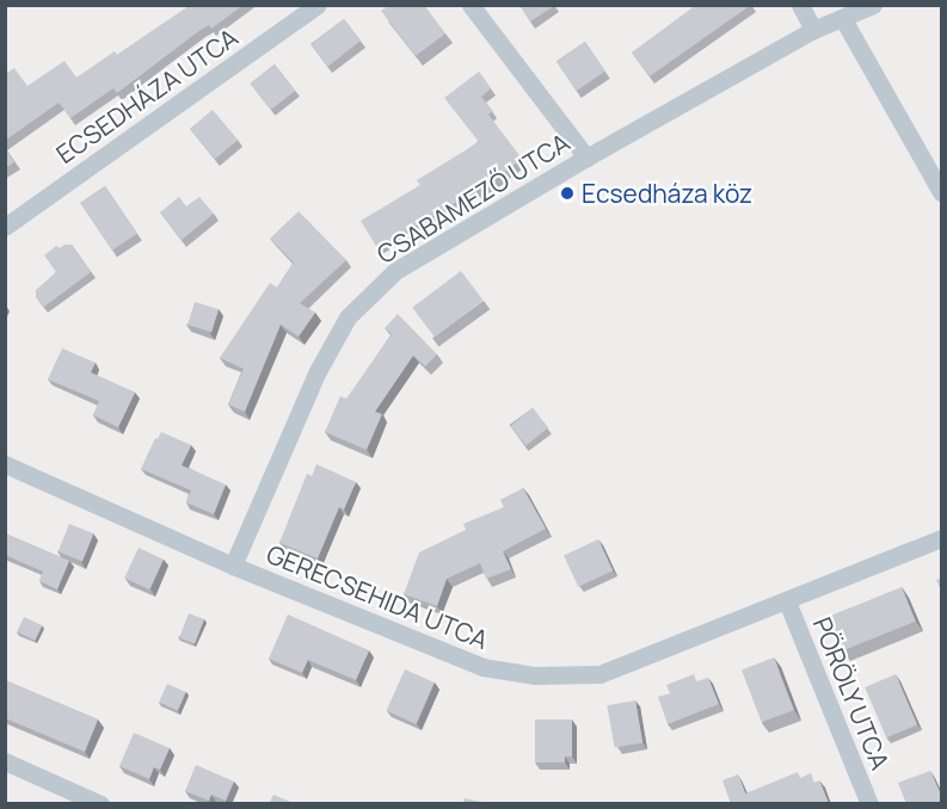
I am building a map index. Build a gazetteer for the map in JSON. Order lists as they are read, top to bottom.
{
  "streets": {
    "street": [
      "ECSEDHÁZA UTCA",
      "CSABAMEZŐ UTCA",
      "GERECSEHIDA UTCA",
      "PÖRÖLY UTCA"
    ]
  },
  "crossings": [
    ["CSABAMEZŐ UTCA", "GERECSEHIDA UTCA"],
    ["GERECSEHIDA UTCA", "PÖRÖLY UTCA"]
  ],
  "places": ["Ecsedháza köz"]
}
